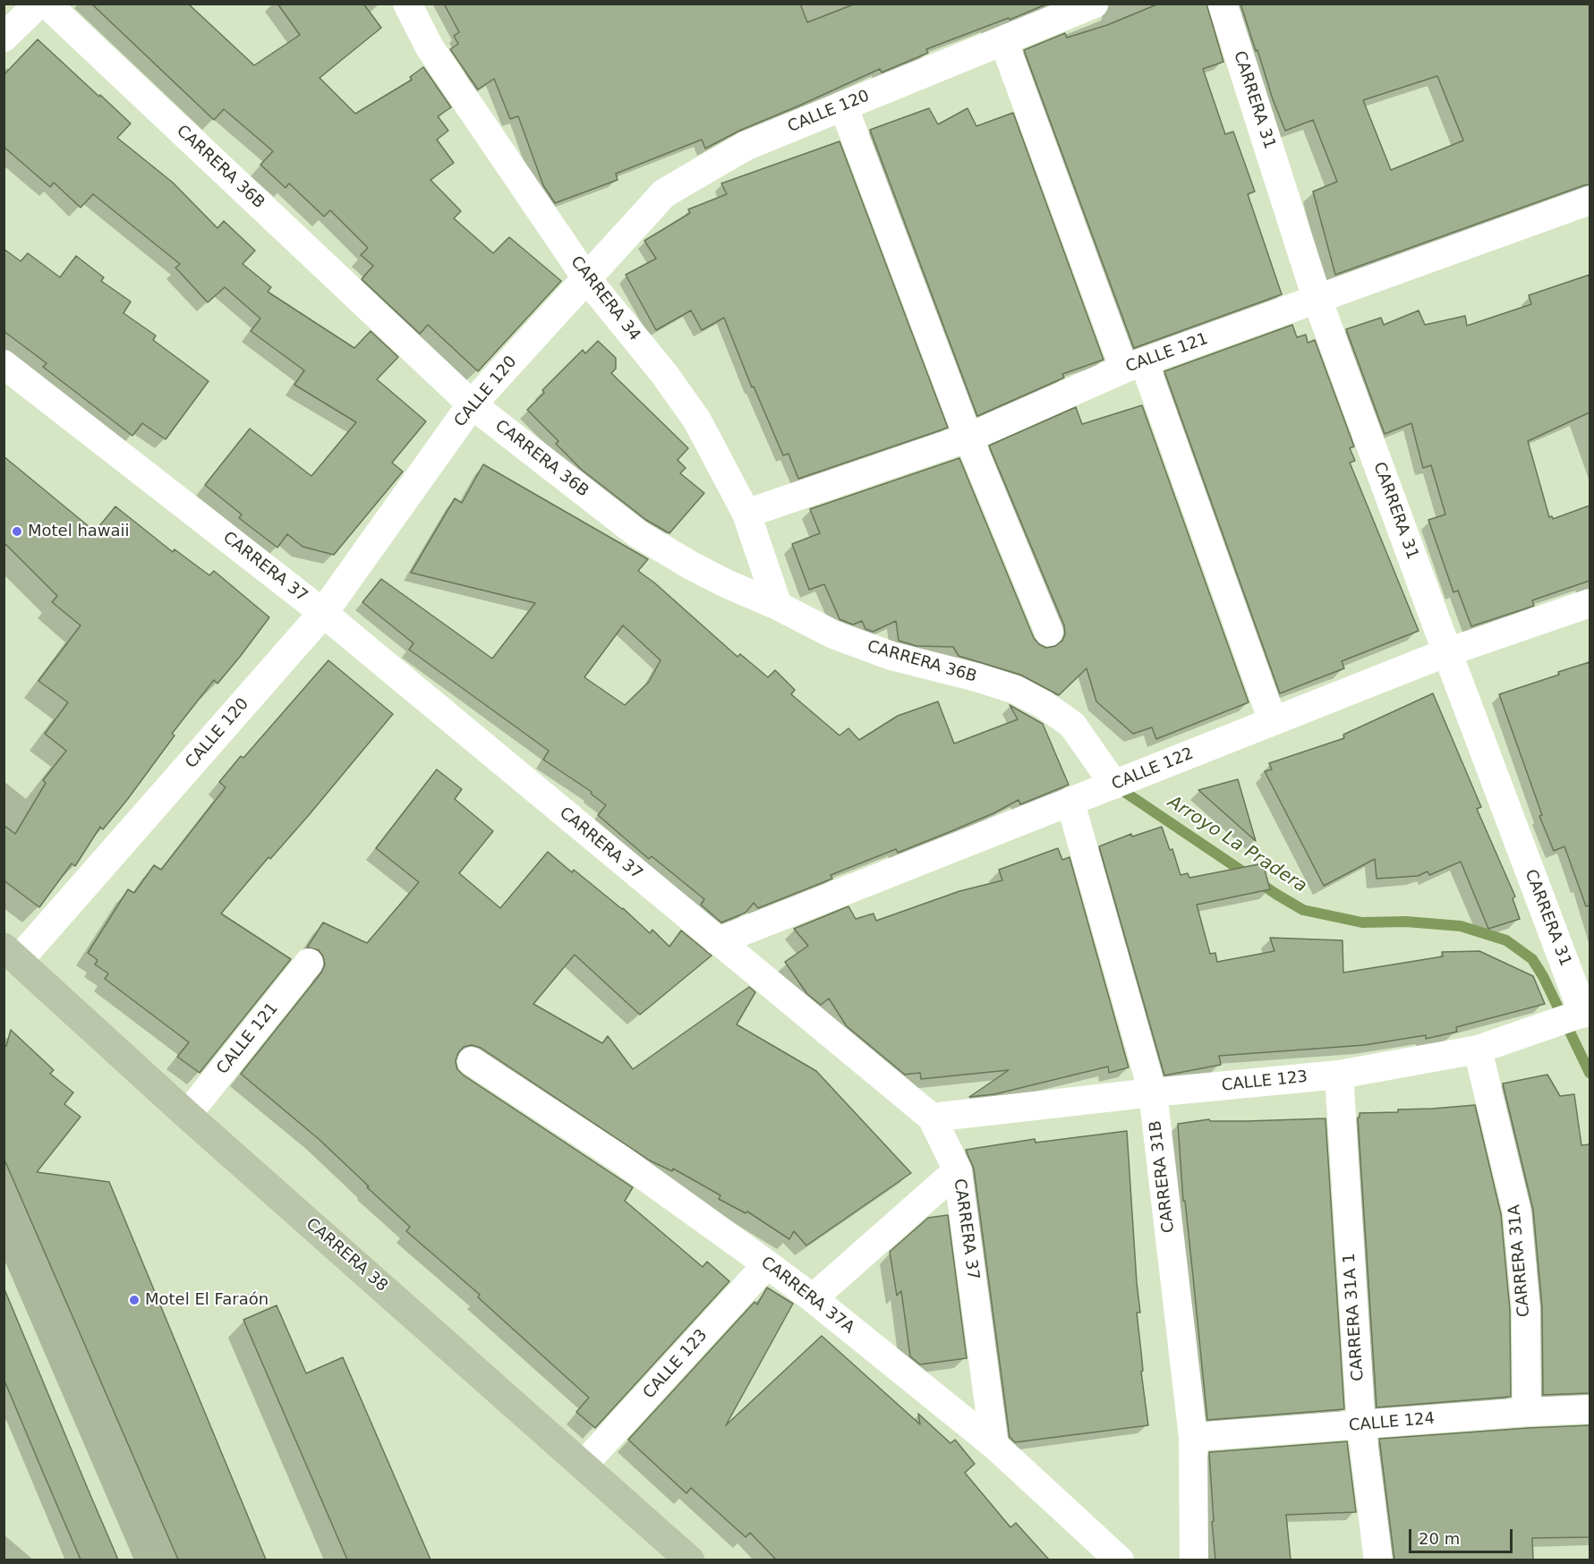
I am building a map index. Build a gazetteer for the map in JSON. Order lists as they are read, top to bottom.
{
  "streets": {
    "main road": ["CARRERA 38"],
    "street": [
      "CARRERA 31",
      "CALLE 120",
      "CARRERA 36B",
      "CARRERA 34",
      "CALLE 121",
      "CARRERA 37",
      "CALLE 122",
      "CALLE 123",
      "CARRERA 31B",
      "CARRERA 31A",
      "CARRERA 37A",
      "CARRERA 31A 1",
      "CALLE 124"
    ]
  },
  "crossings": [
    ["CARRERA 31", "CALLE 121"],
    ["CARRERA 31", "CALLE 122"],
    ["CARRERA 31", "CALLE 123"],
    ["CALLE 120", "CARRERA 36B"],
    ["CALLE 120", "CARRERA 34"],
    ["CALLE 120", "CARRERA 37"],
    ["CALLE 120", "CARRERA 38"],
    ["CARRERA 36B", "CARRERA 34"],
    ["CARRERA 36B", "CALLE 122"],
    ["CARRERA 34", "CALLE 121"],
    ["CALLE 121", "CARRERA 38"],
    ["CARRERA 37", "CALLE 122"],
    ["CARRERA 37", "CALLE 123"],
    ["CARRERA 37", "CARRERA 37A"],
    ["CALLE 122", "CARRERA 31B"],
    ["CALLE 123", "CARRERA 31B"],
    ["CALLE 123", "CARRERA 38"],
    ["CALLE 123", "CARRERA 31A"],
    ["CALLE 123", "CARRERA 37A"],
    ["CALLE 123", "CARRERA 31A 1"],
    ["CARRERA 31B", "CALLE 124"],
    ["CARRERA 31A", "CALLE 124"],
    ["CARRERA 31A 1", "CALLE 124"]
  ],
  "water": ["Arroyo La Pradera"],
  "places": ["Motel hawaii", "Motel El Faraón"],
  "scale_bar": "20 m"
}
